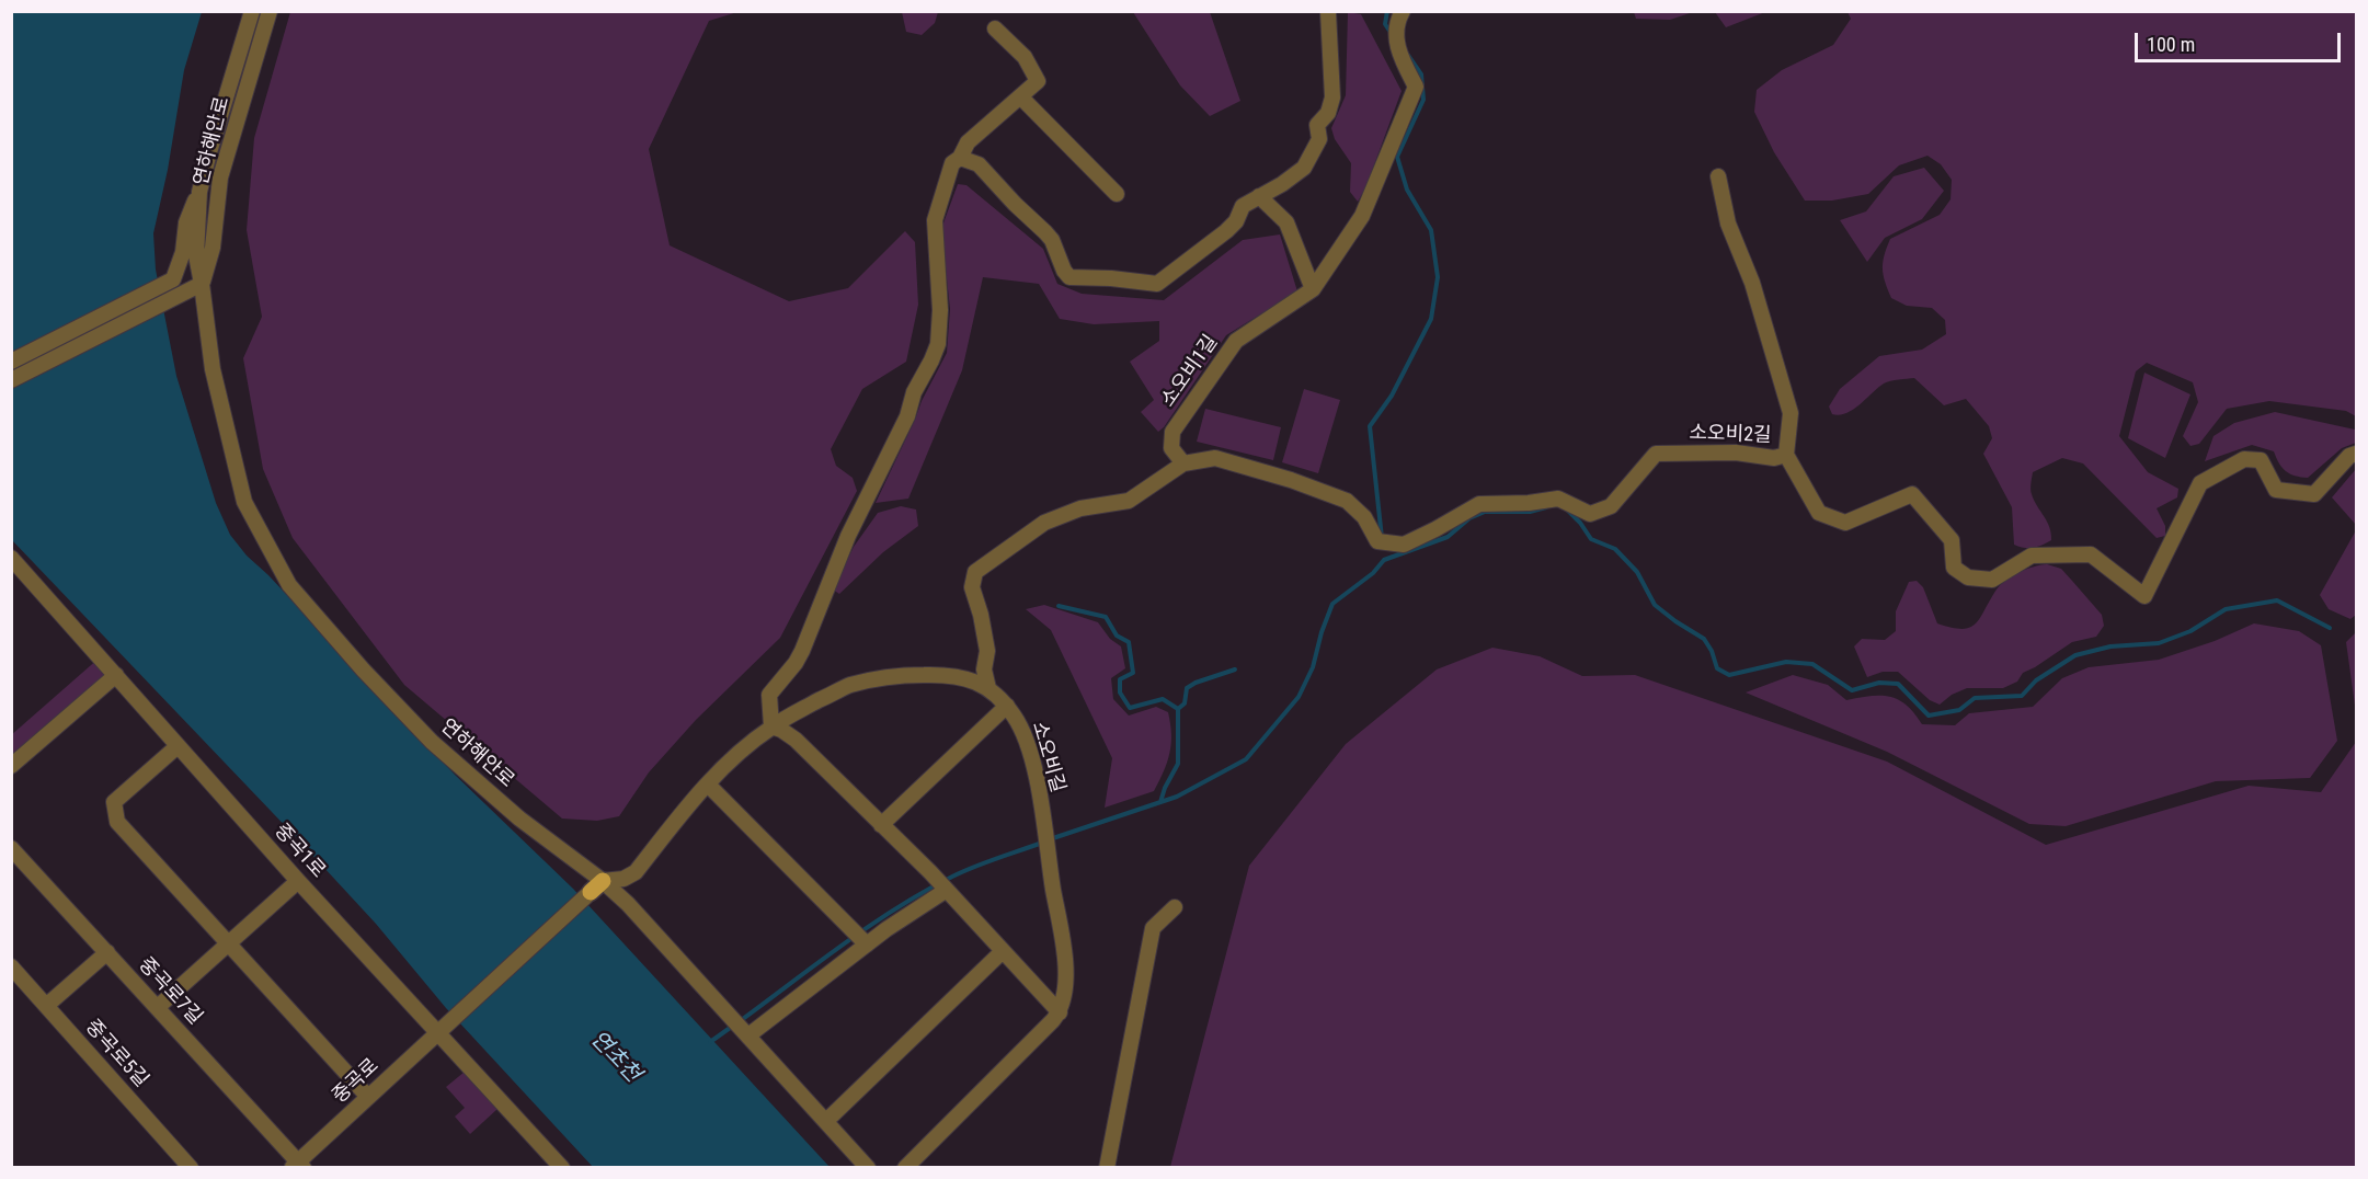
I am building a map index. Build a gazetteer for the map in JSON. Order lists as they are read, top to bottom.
{
  "streets": {
    "street": [
      "연하해안로",
      "소오비1길",
      "소오비2길",
      "소오비길",
      "중곡1로",
      "중곡로7길",
      "중곡로5길",
      "중곡로"
    ]
  },
  "crossings": [
    ["연하해안로", "소오비길"],
    ["연하해안로", "중곡로"],
    ["소오비1길", "소오비2길"],
    ["소오비길", "중곡로"],
    ["중곡1로", "중곡로"],
    ["중곡로7길", "중곡로"]
  ],
  "water": ["연초천"],
  "scale_bar": "100 m"
}
